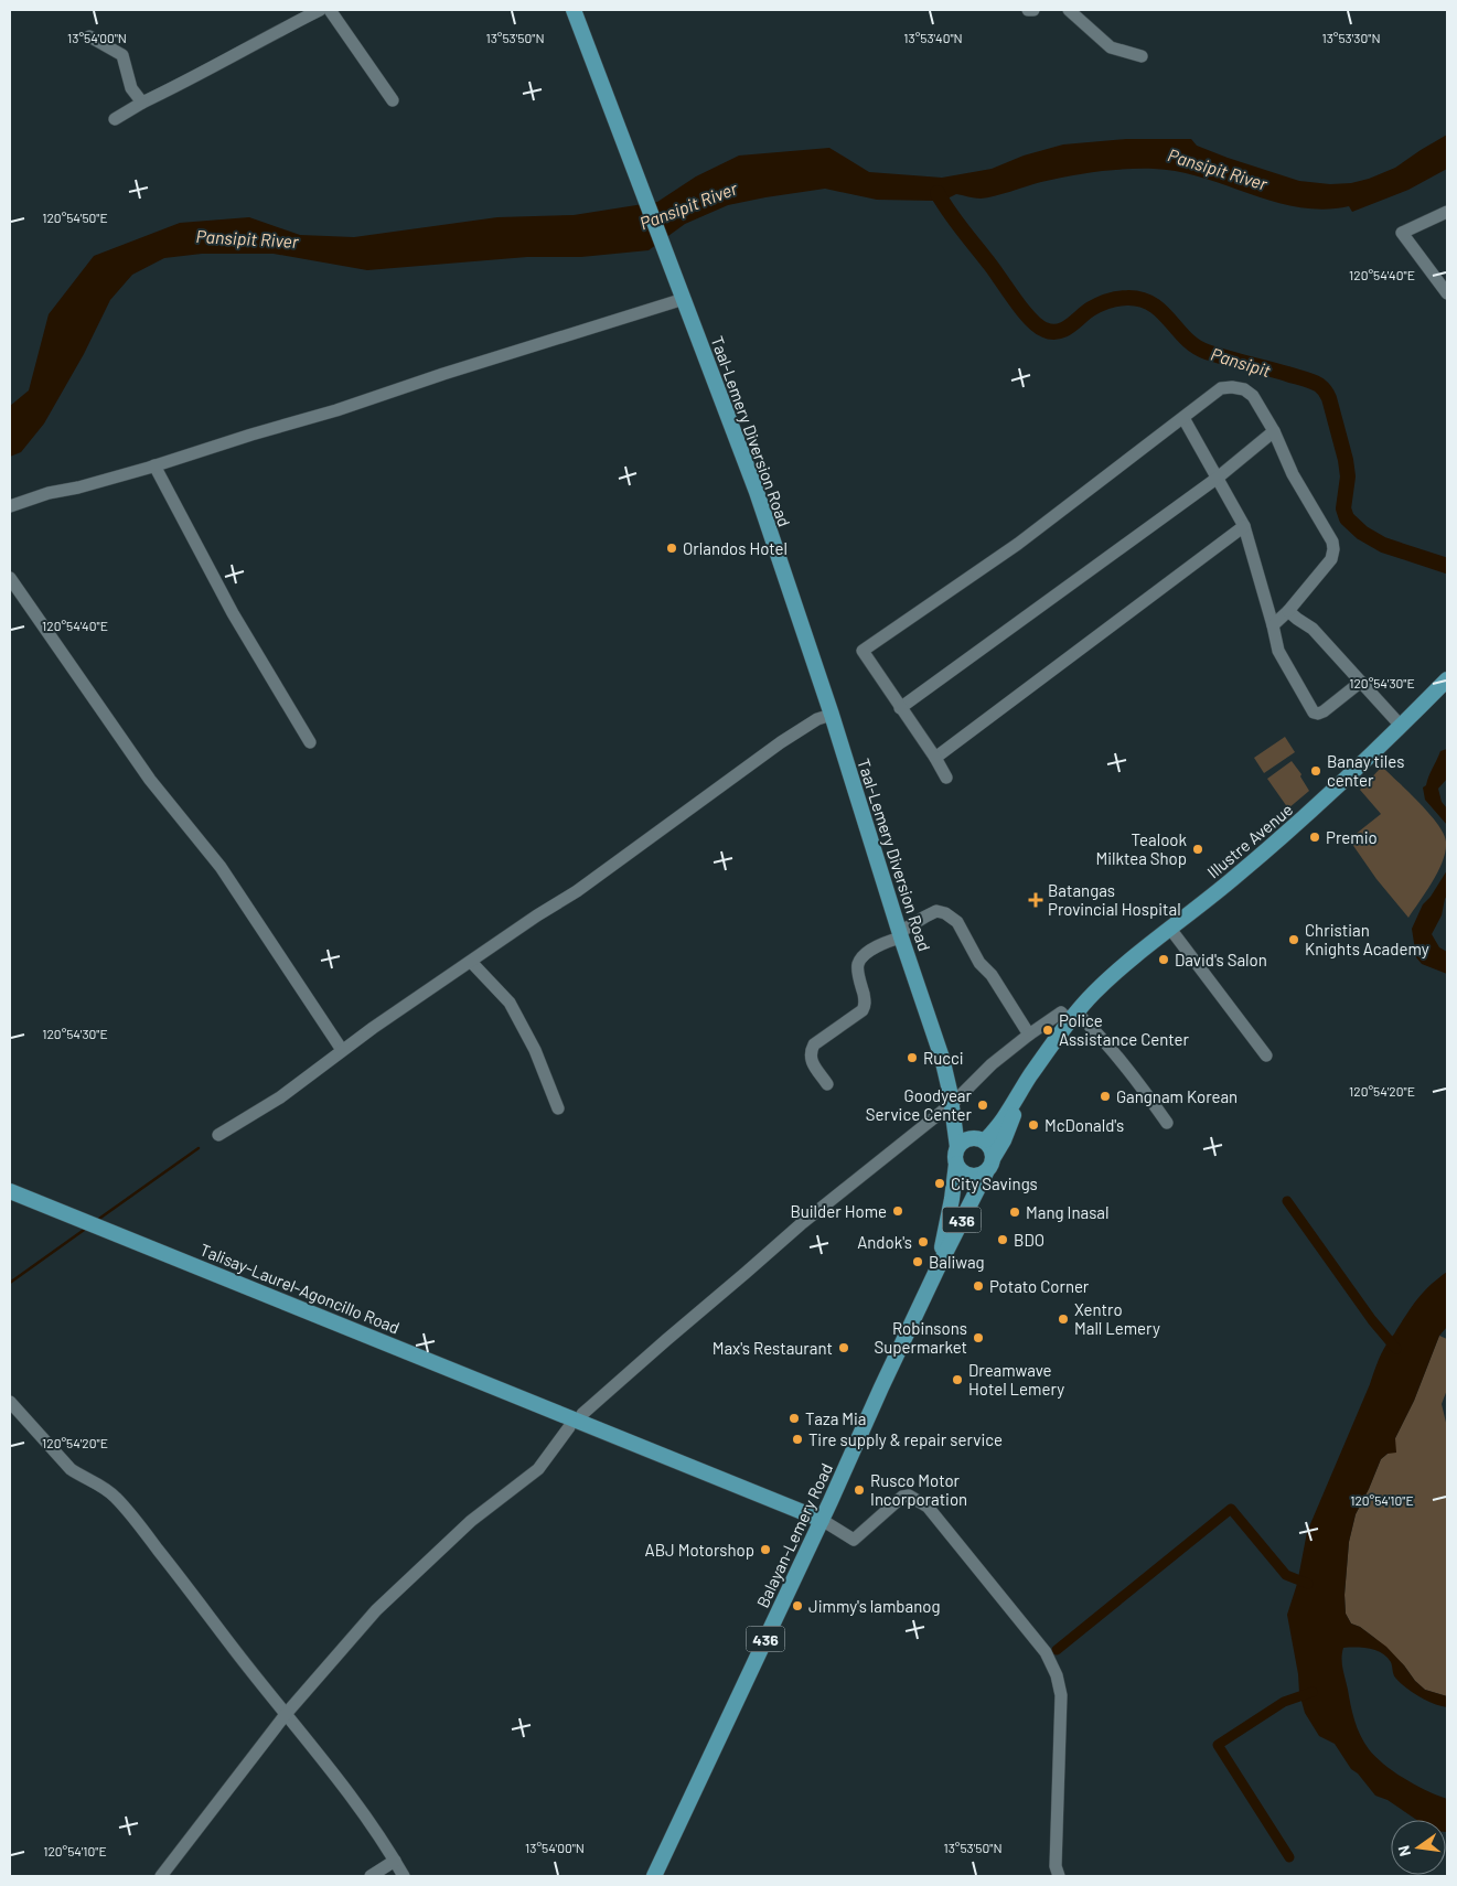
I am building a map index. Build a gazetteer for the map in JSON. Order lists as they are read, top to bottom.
{
  "streets": {
    "main road": [
      "Taal-Lemery Diversion Road",
      "Illustre Avenue",
      "436",
      "Talisay-Laurel-Agoncillo Road",
      "Balayan-Lemery Road"
    ]
  },
  "crossings": [
    ["Taal-Lemery Diversion Road", "Illustre Avenue"],
    ["Taal-Lemery Diversion Road", "436"],
    ["Taal-Lemery Diversion Road", "Balayan-Lemery Road"],
    ["Illustre Avenue", "436"],
    ["Illustre Avenue", "Balayan-Lemery Road"],
    ["436", "Balayan-Lemery Road"],
    ["Talisay-Laurel-Agoncillo Road", "Balayan-Lemery Road"]
  ],
  "water": ["Pansipit River", "Pansipit"],
  "places": {
    "other": [
      "Orlandos Hotel",
      "Banay tiles center",
      "Premio",
      "Tealook Milktea Shop",
      "Christian Knights Academy",
      "David's Salon",
      "Police Assistance Center",
      "Rucci",
      "Gangnam Korean",
      "Goodyear Service Center",
      "McDonald's",
      "City Savings",
      "Builder Home",
      "Mang Inasal",
      "BDO",
      "Andok's",
      "Baliwag",
      "Potato Corner",
      "Xentro Mall Lemery",
      "Robinsons Supermarket",
      "Max's Restaurant",
      "Dreamwave Hotel Lemery",
      "Taza Mia",
      "Tire supply & repair service",
      "Rusco Motor Incorporation",
      "ABJ Motorshop",
      "Jimmy's lambanog"
    ],
    "health": ["Batangas Provincial Hospital"]
  },
  "north": "left",
  "coordinates": [
    "13°53'30\"N",
    "13°54'00\"N",
    "13°53'50\"N",
    "13°53'40\"N",
    "120°54'50\"E",
    "120°54'40\"E",
    "120°54'30\"E",
    "120°54'20\"E",
    "120°54'10\"E"
  ]
}
